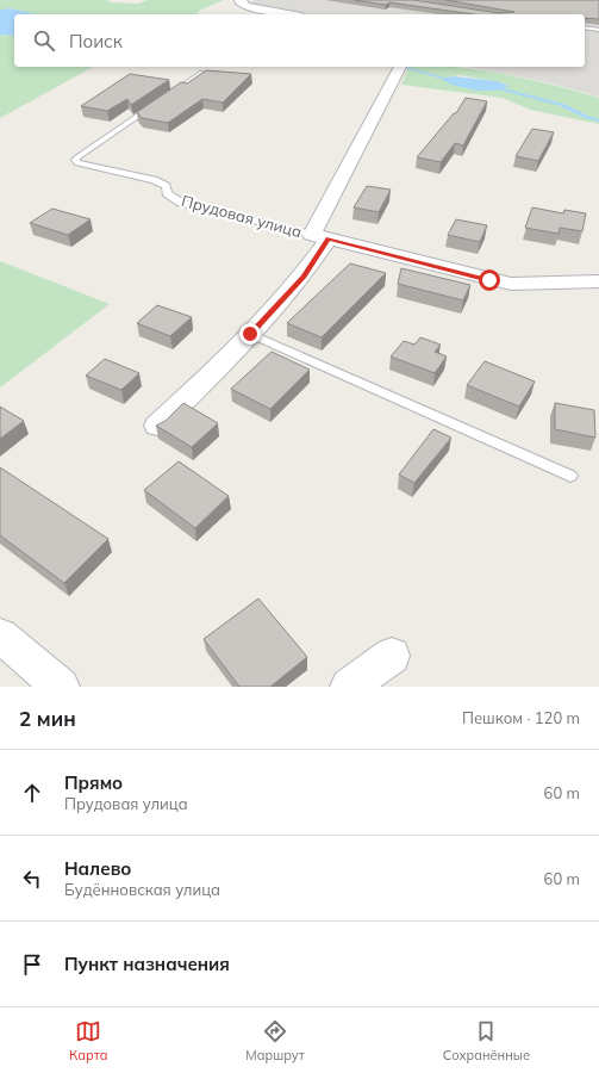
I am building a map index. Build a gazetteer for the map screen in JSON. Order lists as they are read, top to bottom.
{
  "streets": {
    "street": ["Прудовая улица"]
  },
  "page": {
    "search": "Поиск",
    "heading": ["2 мин", "Пешком · 120 m"],
    "list": [
      ["Прямо", "Прудовая улица", "60 m"],
      ["Налево", "Будённовская улица", "60 m"],
      "Пункт назначения"
    ],
    "nav": ["Карта", "Маршрут", "Сохранённые"]
  }
}
